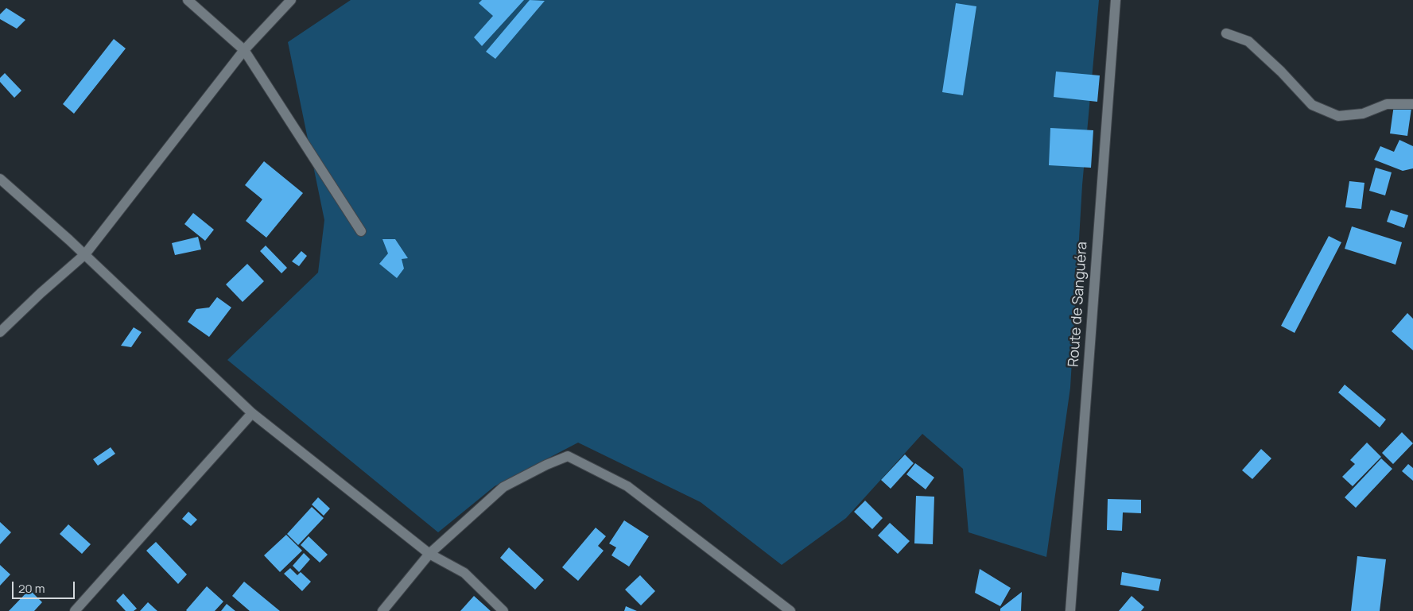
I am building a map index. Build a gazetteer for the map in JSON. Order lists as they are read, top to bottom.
{
  "streets": {
    "street": ["Route de Sanguéra"]
  },
  "scale_bar": "20 m"
}
